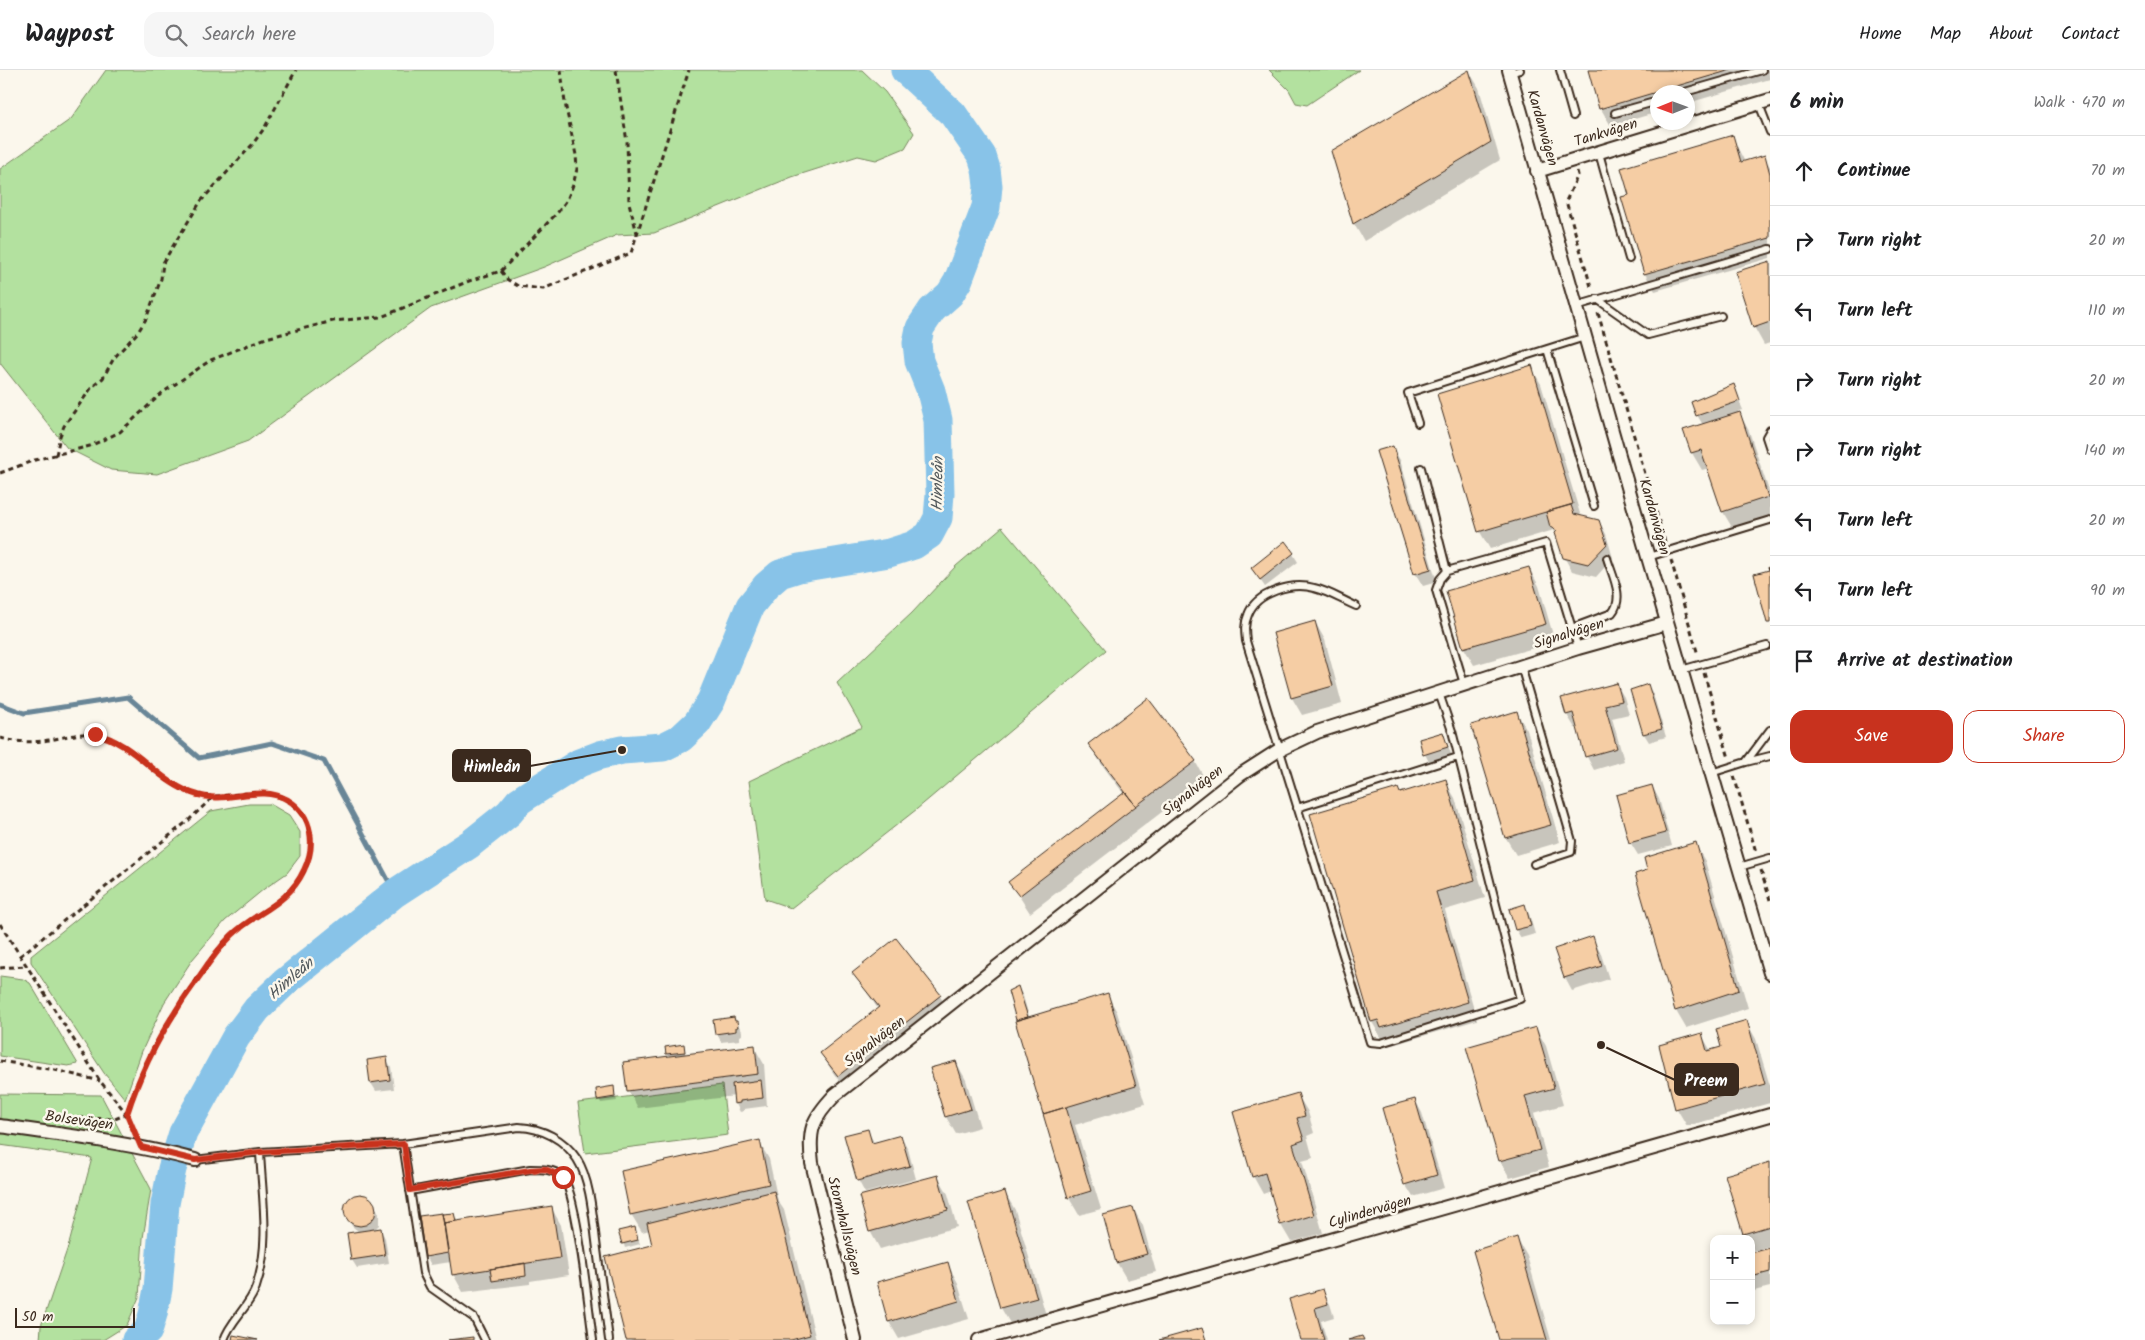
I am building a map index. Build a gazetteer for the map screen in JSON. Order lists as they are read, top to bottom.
{
  "streets": {
    "street": [
      "Kardanvägen",
      "Tankvägen",
      "Signalvägen",
      "Bolsevägen",
      "Cylindervägen",
      "Stormhallsvägen"
    ]
  },
  "crossings": [
    ["Kardanvägen", "Tankvägen"],
    ["Kardanvägen", "Signalvägen"],
    ["Signalvägen", "Stormhallsvägen"]
  ],
  "water": ["Himleån"],
  "places": ["Himleån", "Preem"],
  "scale_bar": "50 m",
  "north": "left",
  "page": {
    "header": "Waypost",
    "search": "Search here",
    "nav": [
      "Home",
      "Map",
      "About",
      "Contact"
    ],
    "heading": ["6 min", "Walk · 470 m"],
    "list": [
      ["Continue", "70 m"],
      ["Turn right", "20 m"],
      ["Turn left", "110 m"],
      ["Turn right", "20 m"],
      ["Turn right", "140 m"],
      ["Turn left", "20 m"],
      ["Turn left", "90 m"],
      "Arrive at destination"
    ],
    "buttons": ["Save", "Share"],
    "map_buttons": ["+", "−"],
    "scale": "50 m"
  }
}
